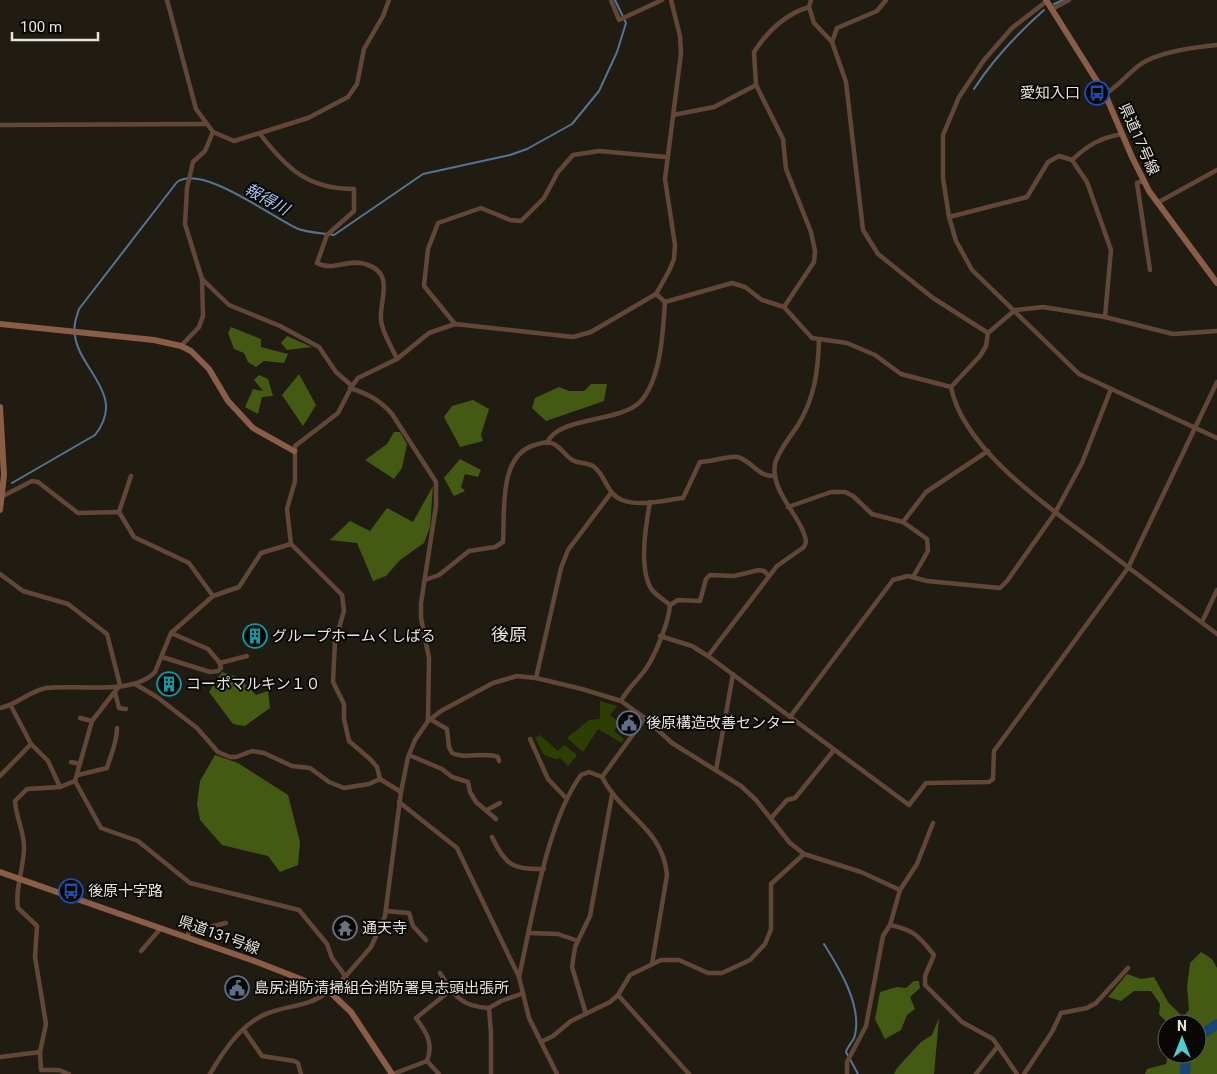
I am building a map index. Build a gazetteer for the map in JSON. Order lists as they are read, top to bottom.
{
  "streets": {
    "main road": ["県道17号線", "県道131号線"]
  },
  "districts": ["後原"],
  "water": ["報得川"],
  "places": {
    "bus stop": ["愛知入口", "後原十字路"],
    "building": ["グループホームくしばる", "コーポマルキン１０"],
    "public building": ["後原構造改善センター", "島尻消防清掃組合消防署具志頭出張所"],
    "temple": ["通天寺"]
  },
  "scale_bar": "100 m",
  "north": "top"
}
